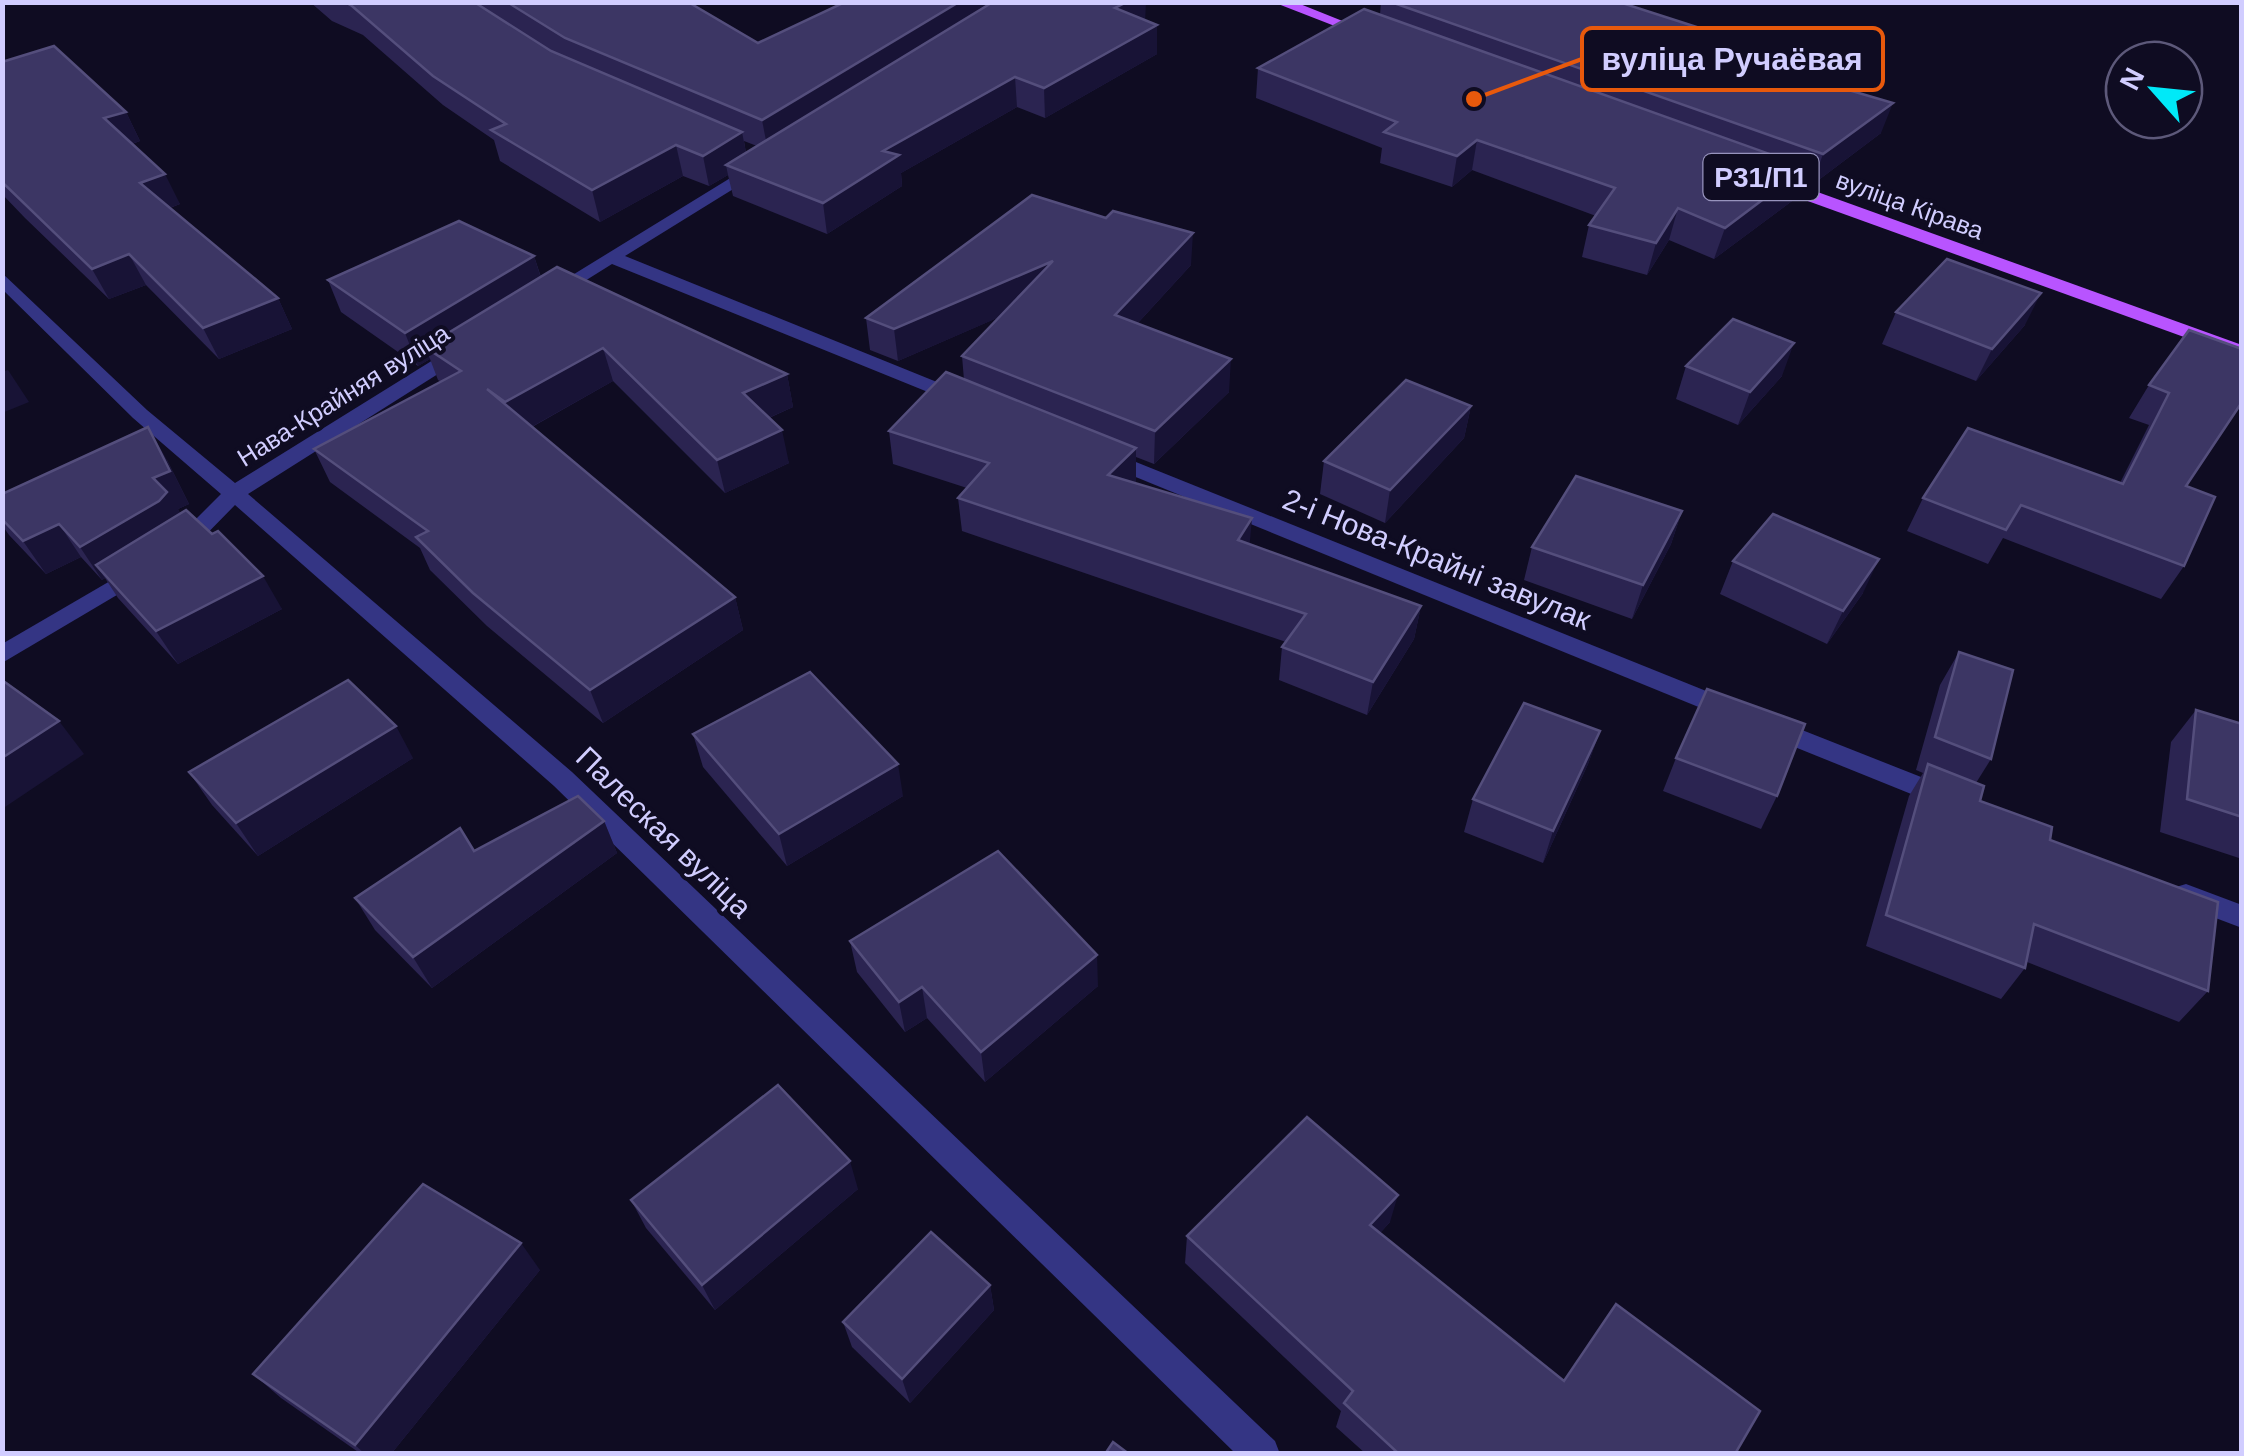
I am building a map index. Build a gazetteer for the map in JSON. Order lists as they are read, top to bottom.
{
  "streets": {
    "main road": ["Р31/П1", "вуліца Кірава"],
    "street": ["Нава-Крайняя вуліца", "2-і Нова-Крайні завулак", "Палеская вуліца"]
  },
  "crossings": [
    ["Нава-Крайняя вуліца", "Палеская вуліца"]
  ],
  "places": ["вуліца Ручаёвая"],
  "north": "top left"
}
